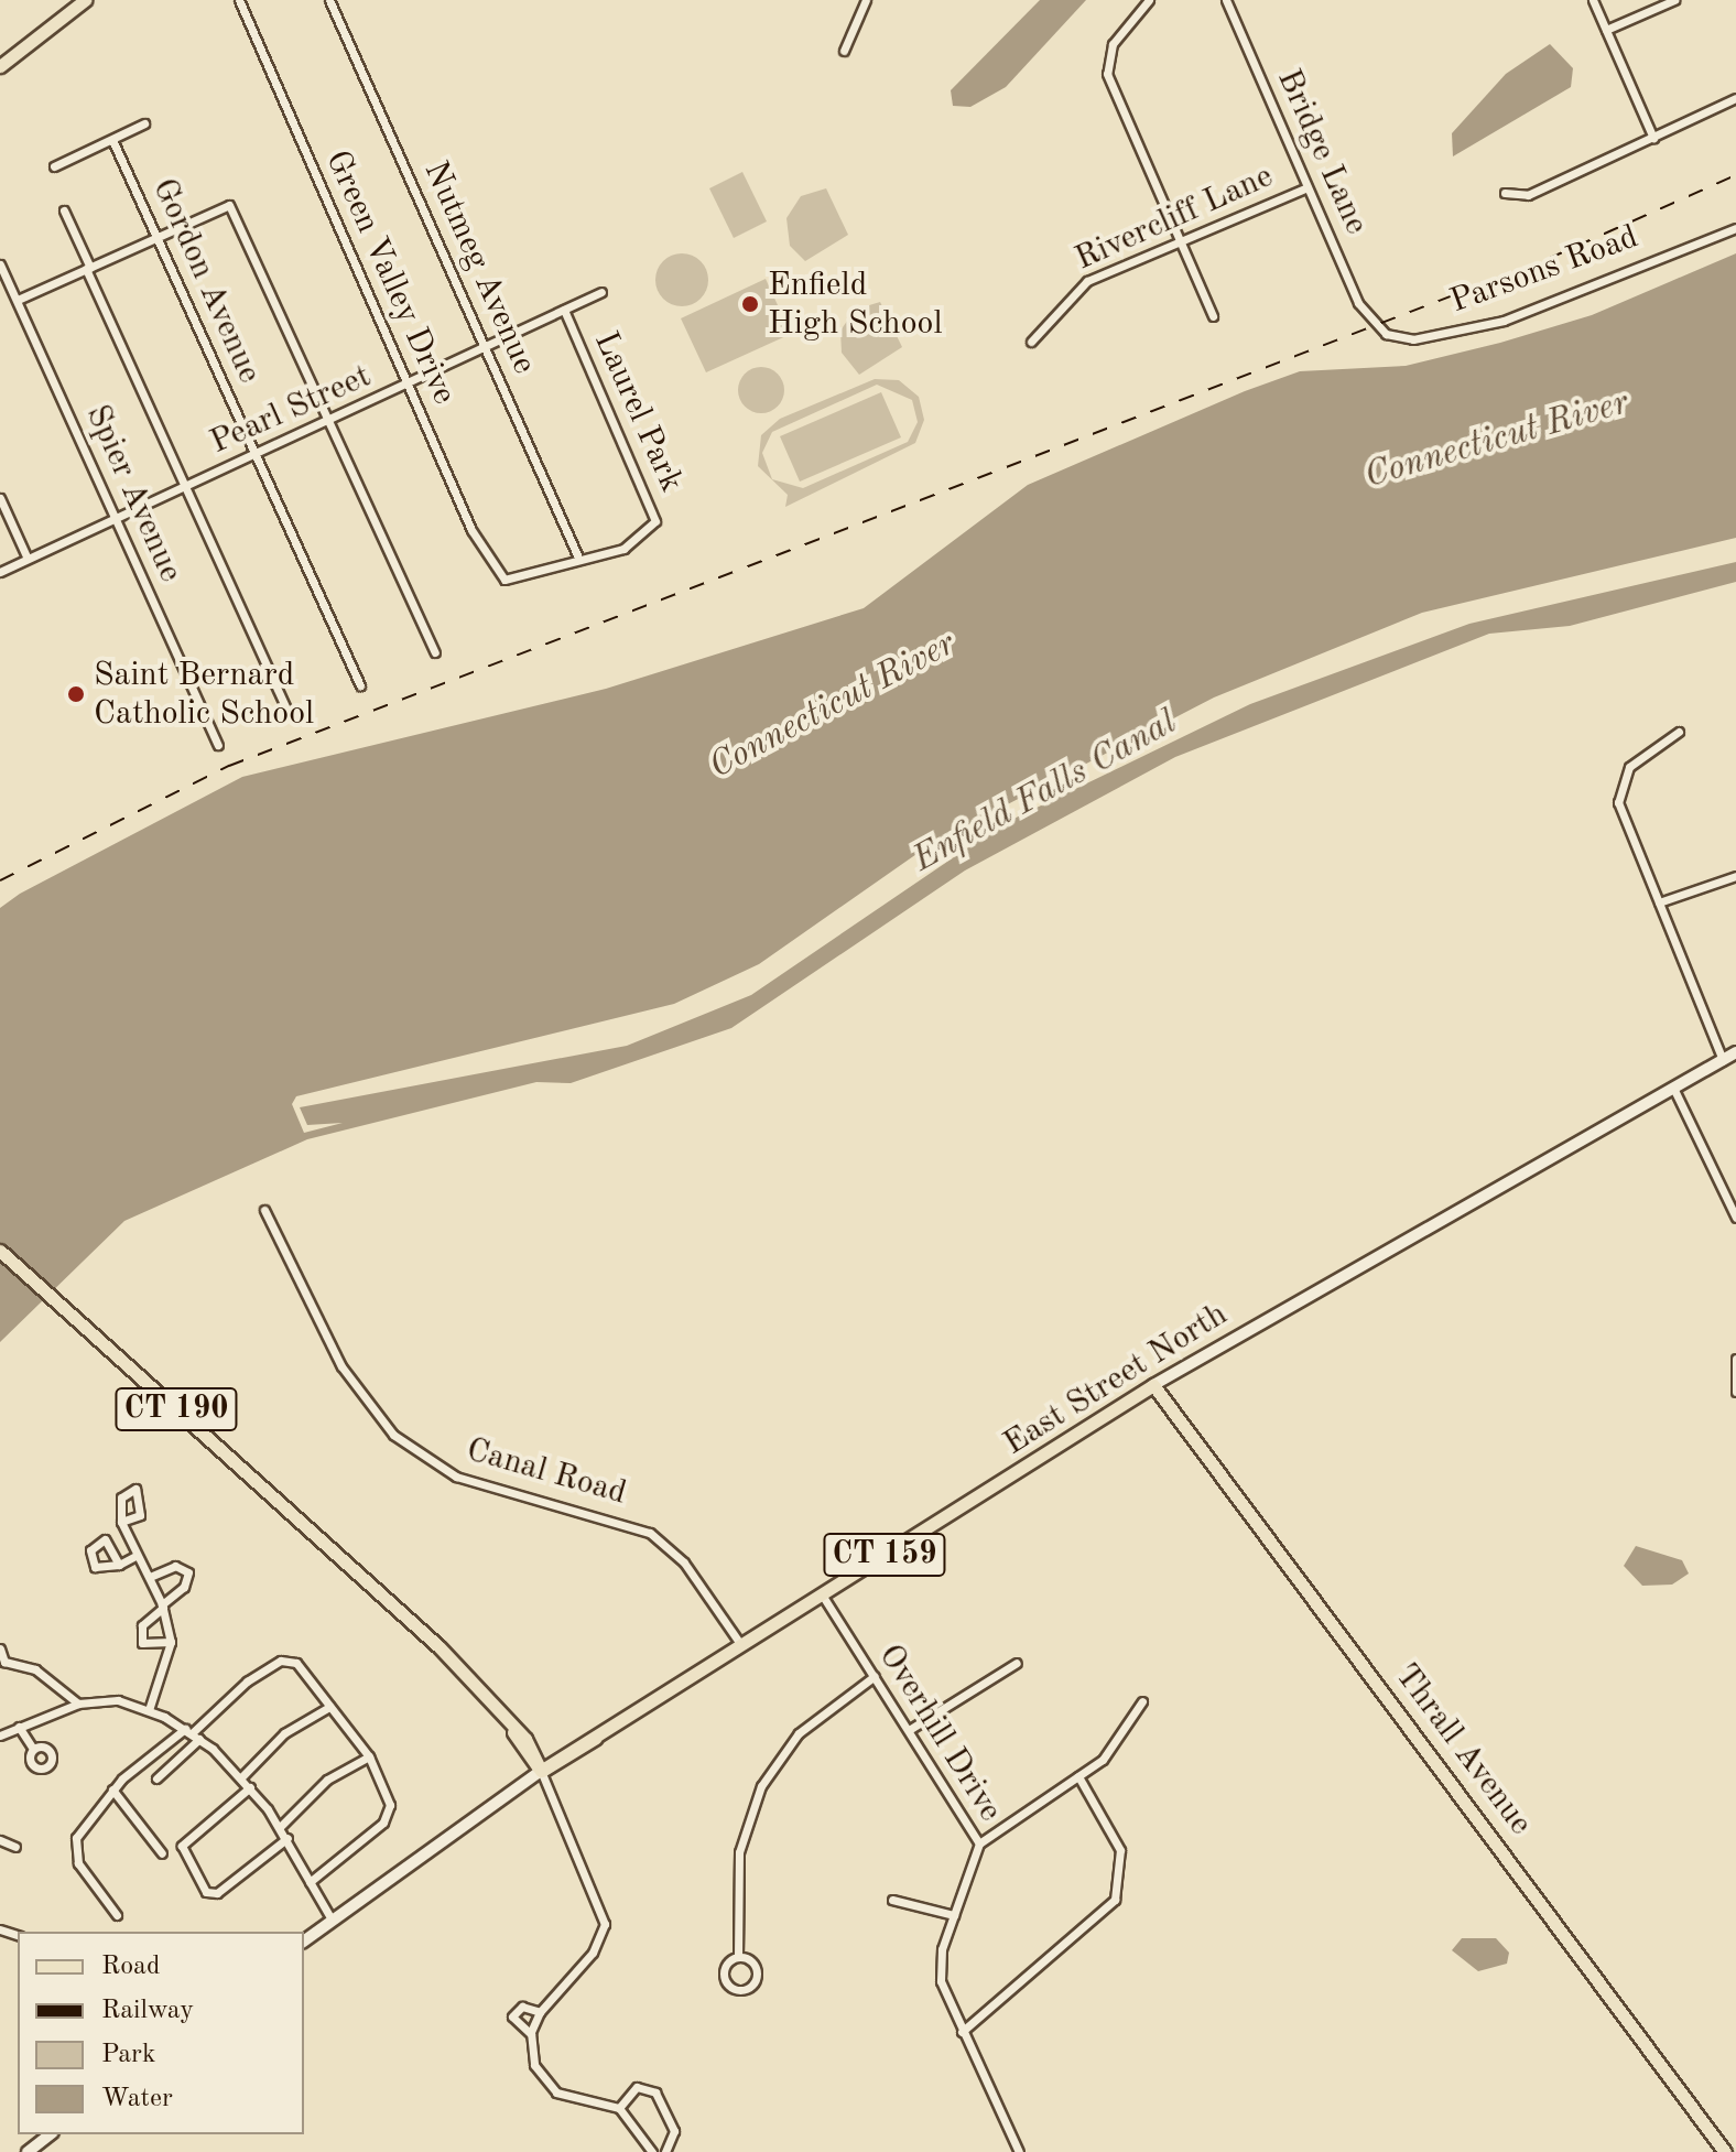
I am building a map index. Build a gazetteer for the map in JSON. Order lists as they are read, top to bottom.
{
  "streets": {
    "main road": [
      "East Street North",
      "CT 190",
      "CT 159",
      "Thrall Avenue"
    ],
    "street": [
      "Bridge Lane",
      "Rivercliff Lane",
      "Nutmeg Avenue",
      "Parsons Road",
      "Green Valley Drive",
      "Gordon Avenue",
      "Pearl Street",
      "Laurel Park",
      "Spier Avenue",
      "Canal Road",
      "Overhill Drive"
    ]
  },
  "crossings": [
    ["Bridge Lane", "Rivercliff Lane"],
    ["Bridge Lane", "Parsons Road"],
    ["Nutmeg Avenue", "Pearl Street"],
    ["Nutmeg Avenue", "Laurel Park"],
    ["Green Valley Drive", "Pearl Street"],
    ["Green Valley Drive", "Laurel Park"],
    ["Gordon Avenue", "Pearl Street"],
    ["Pearl Street", "Laurel Park"],
    ["Pearl Street", "Spier Avenue"],
    ["East Street North", "CT 190"],
    ["East Street North", "Canal Road"],
    ["East Street North", "CT 159"],
    ["East Street North", "Overhill Drive"],
    ["East Street North", "Thrall Avenue"]
  ],
  "water": ["Connecticut River", "Enfield Falls Canal"],
  "places": ["Enfield High School", "Saint Bernard Catholic School"],
  "legend": [
    "Road",
    "Railway",
    "Park",
    "Water"
  ]
}
